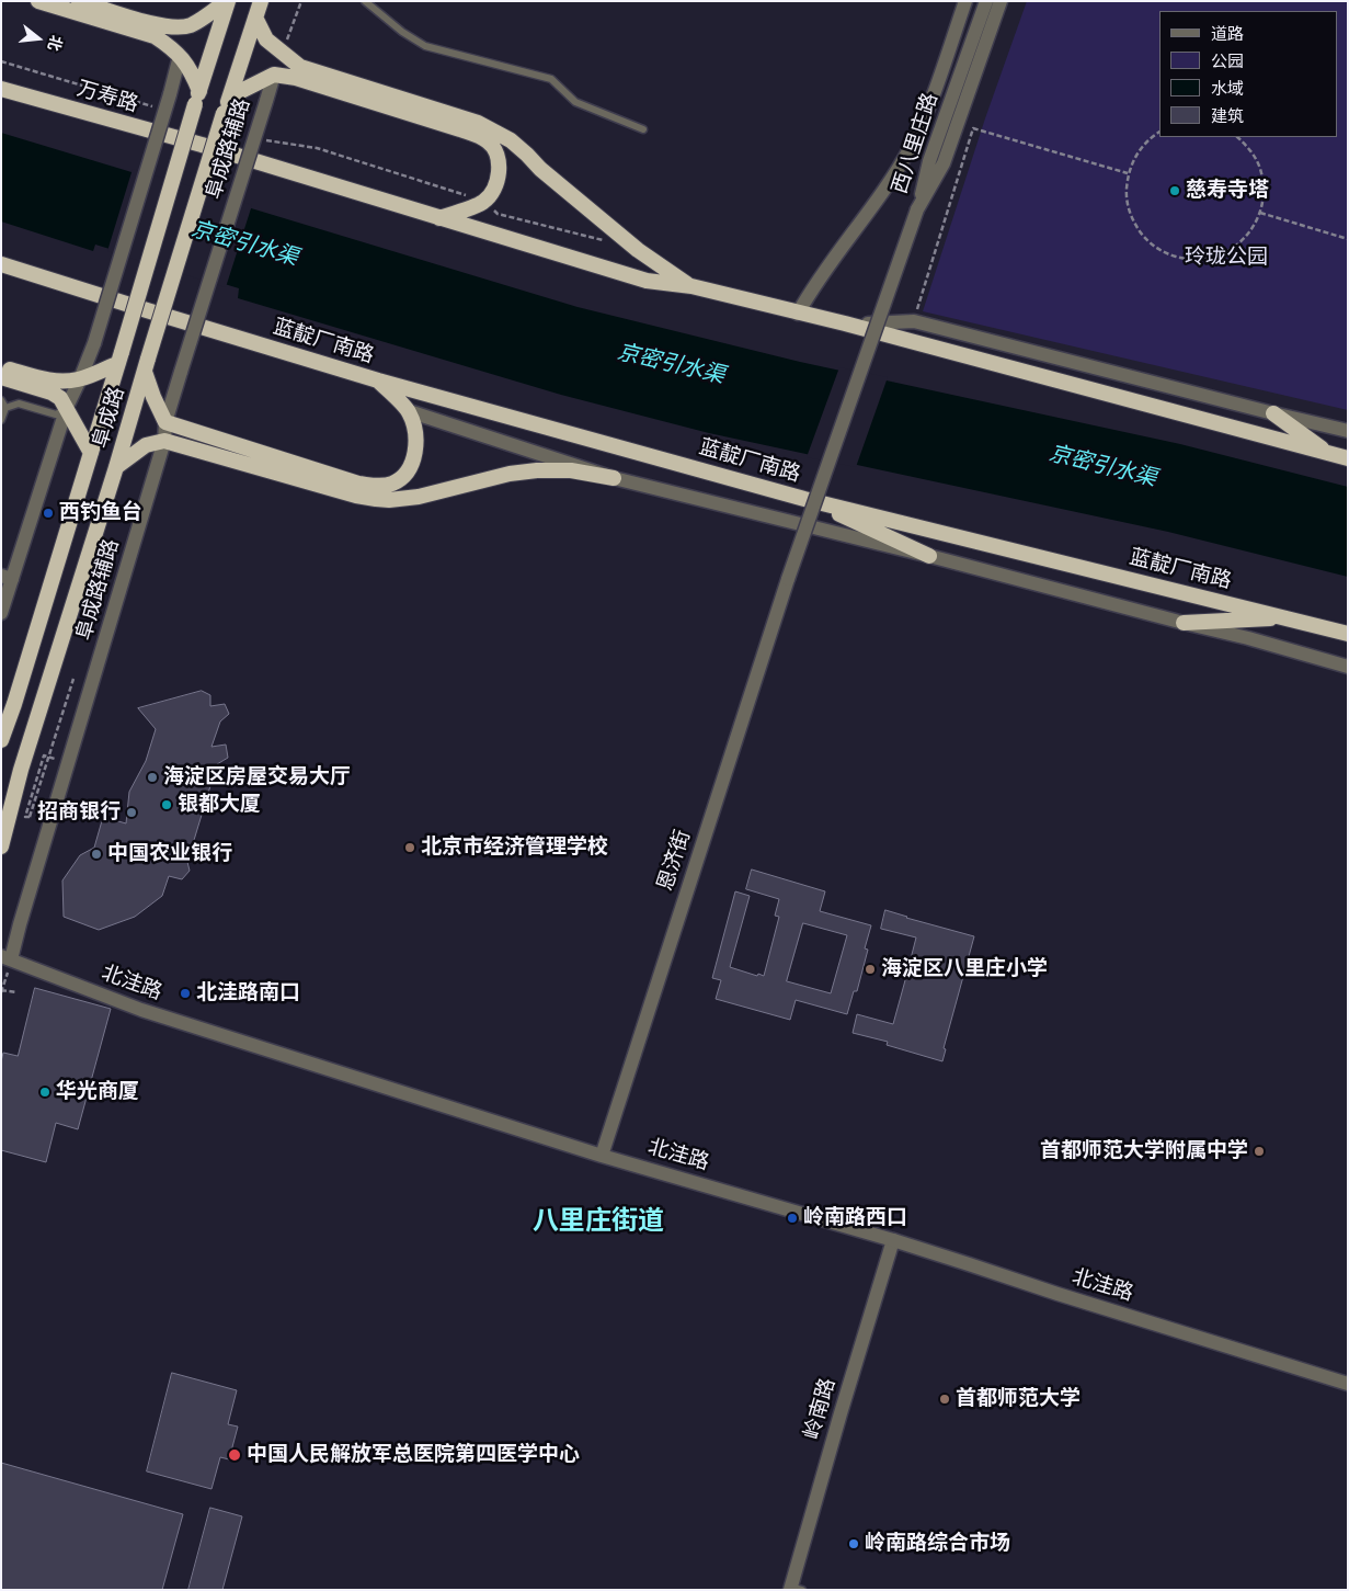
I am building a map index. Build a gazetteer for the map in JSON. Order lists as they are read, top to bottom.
{
  "streets": {
    "highway": ["万寿路", "蓝靛厂南路", "阜成路"],
    "street": [
      "西八里庄路",
      "阜成路辅路",
      "恩济街",
      "北洼路",
      "岭南路"
    ]
  },
  "crossings": [
    ["西八里庄路", "恩济街"],
    ["阜成路辅路", "北洼路"],
    ["恩济街", "北洼路"],
    ["北洼路", "岭南路"]
  ],
  "districts": ["八里庄街道"],
  "water": ["京密引水渠"],
  "parks": ["玲珑公园"],
  "places": [
    "慈寿寺塔",
    "西钓鱼台",
    "海淀区房屋交易大厅",
    "银都大厦",
    "招商银行",
    "北京市经济管理学校",
    "中国农业银行",
    "海淀区八里庄小学",
    "北洼路南口",
    "华光商厦",
    "首都师范大学附属中学",
    "岭南路西口",
    "首都师范大学",
    "中国人民解放军总医院第四医学中心",
    "岭南路综合市场"
  ],
  "legend": [
    "道路",
    "公园",
    "水域",
    "建筑"
  ],
  "north": "right"
}
